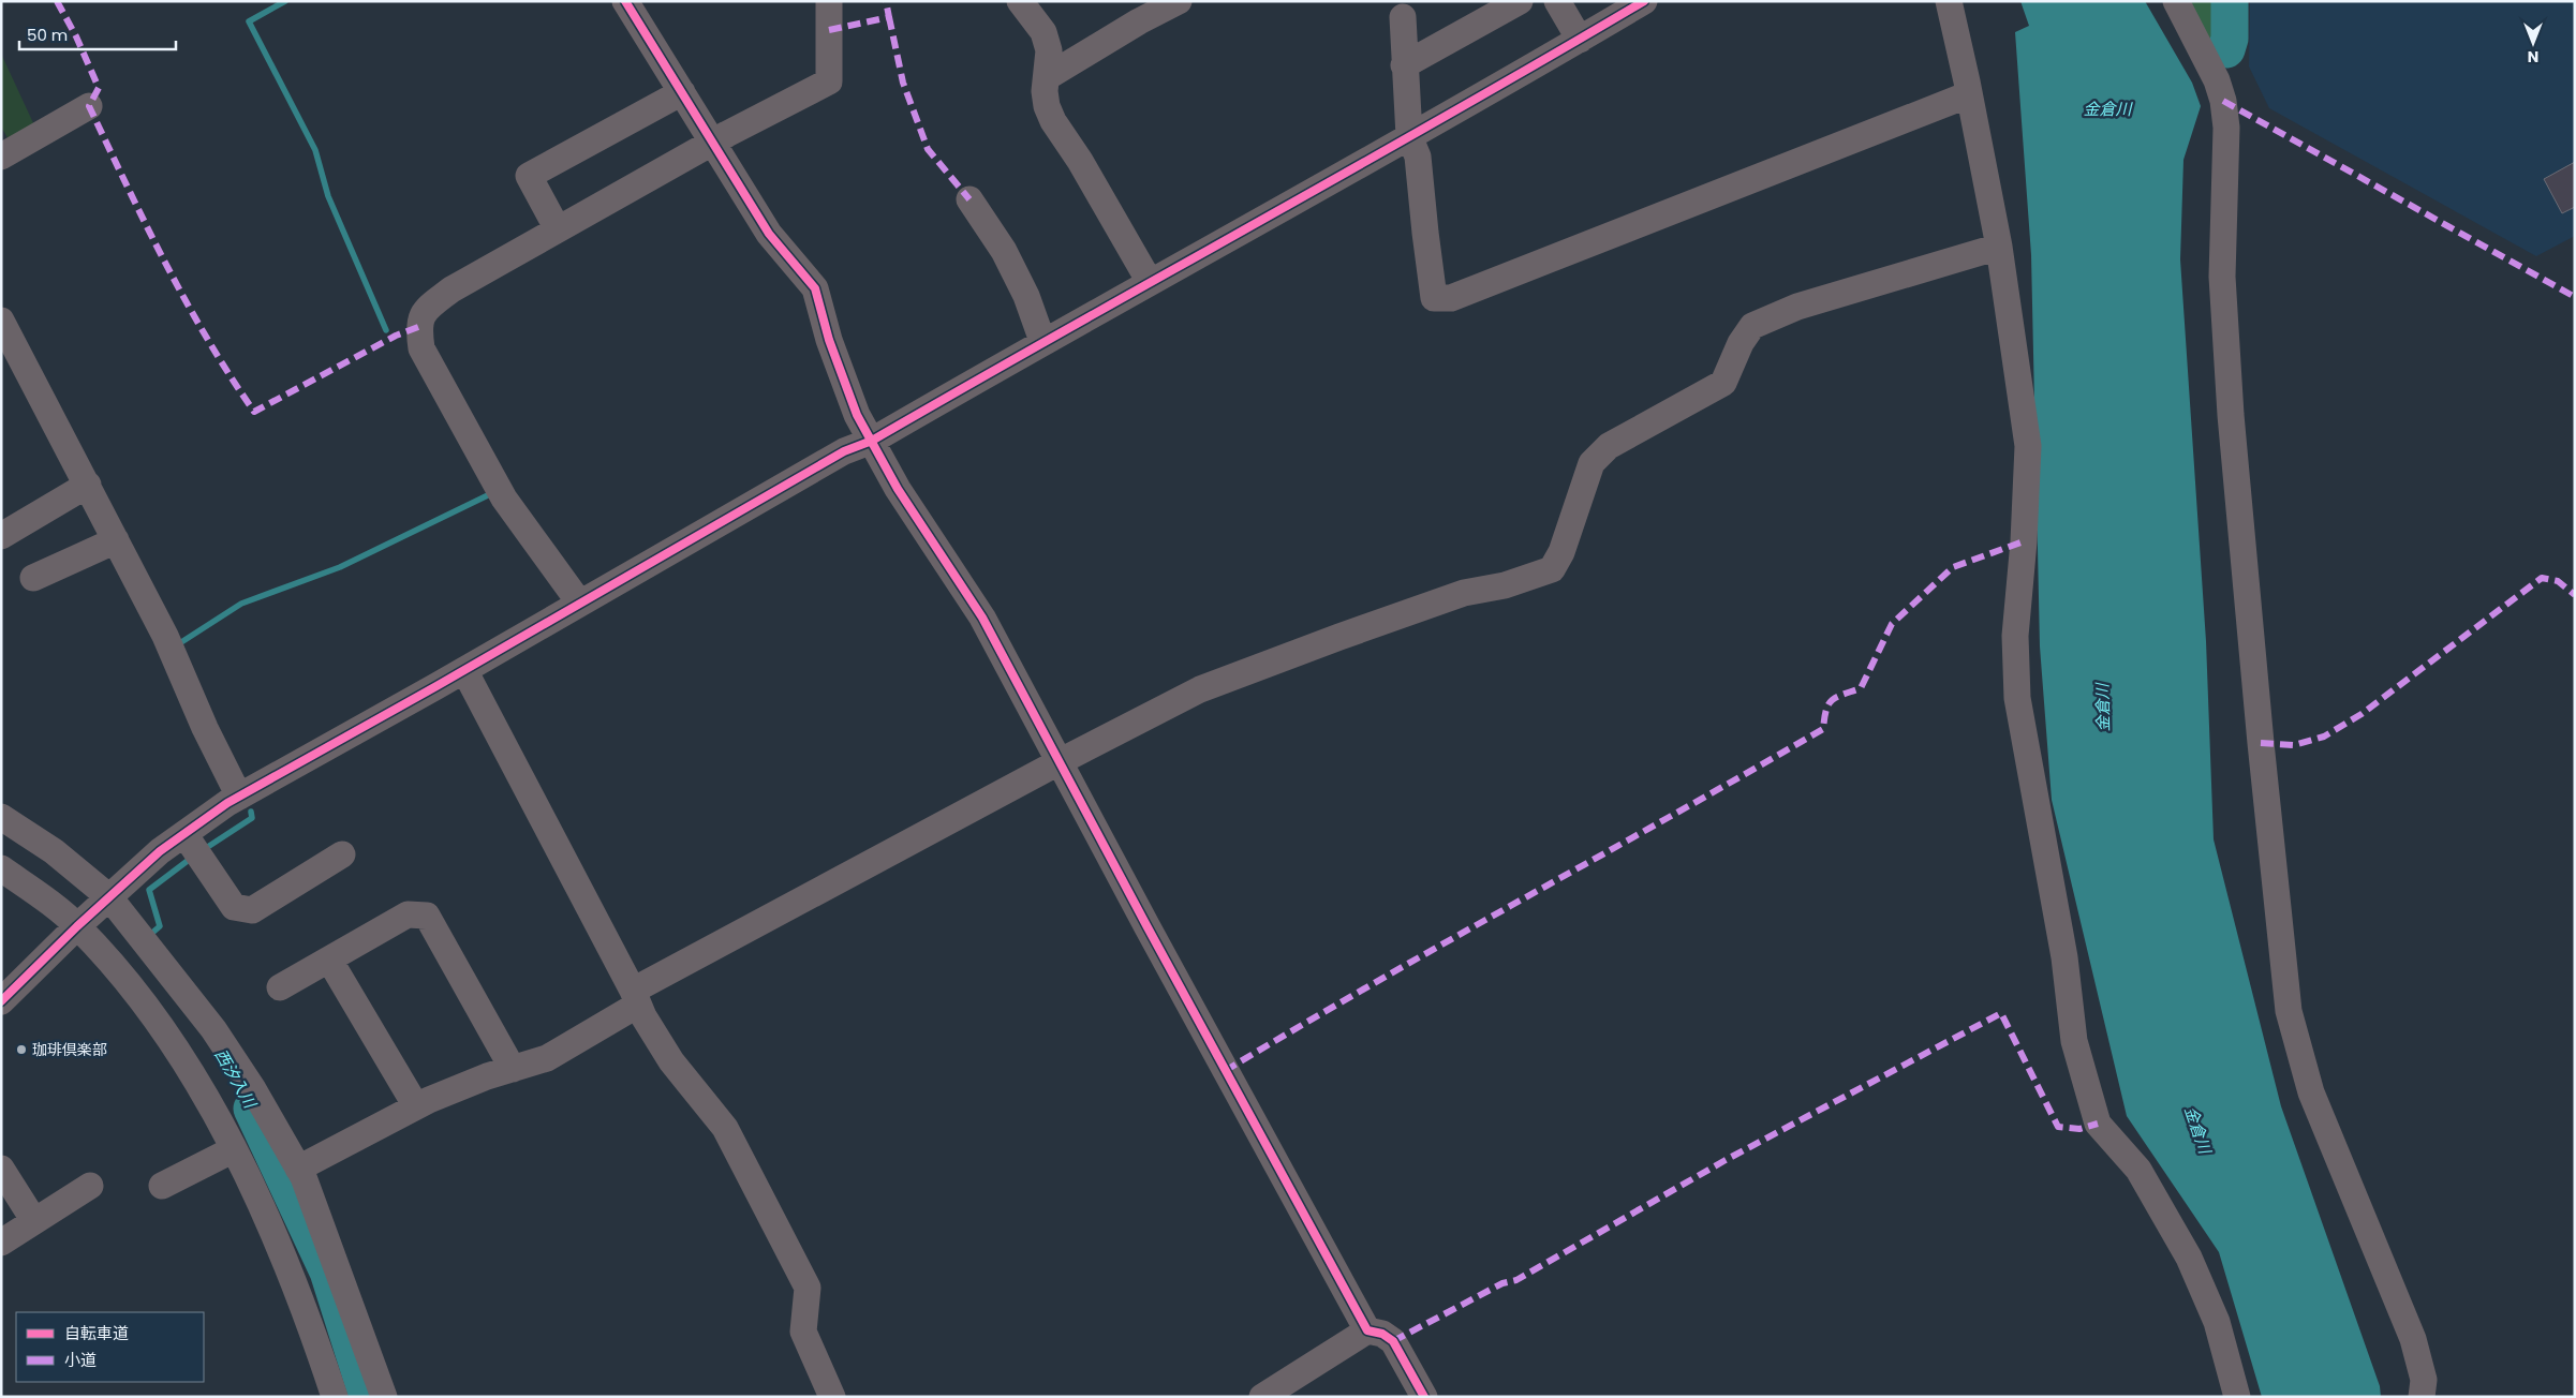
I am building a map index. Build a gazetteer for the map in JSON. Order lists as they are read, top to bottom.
{
  "water": ["金倉川", "西汐入川"],
  "places": ["珈琲倶楽部"],
  "legend": ["自転車道", "小道"],
  "scale_bar": "50 m",
  "north": "bottom"
}
